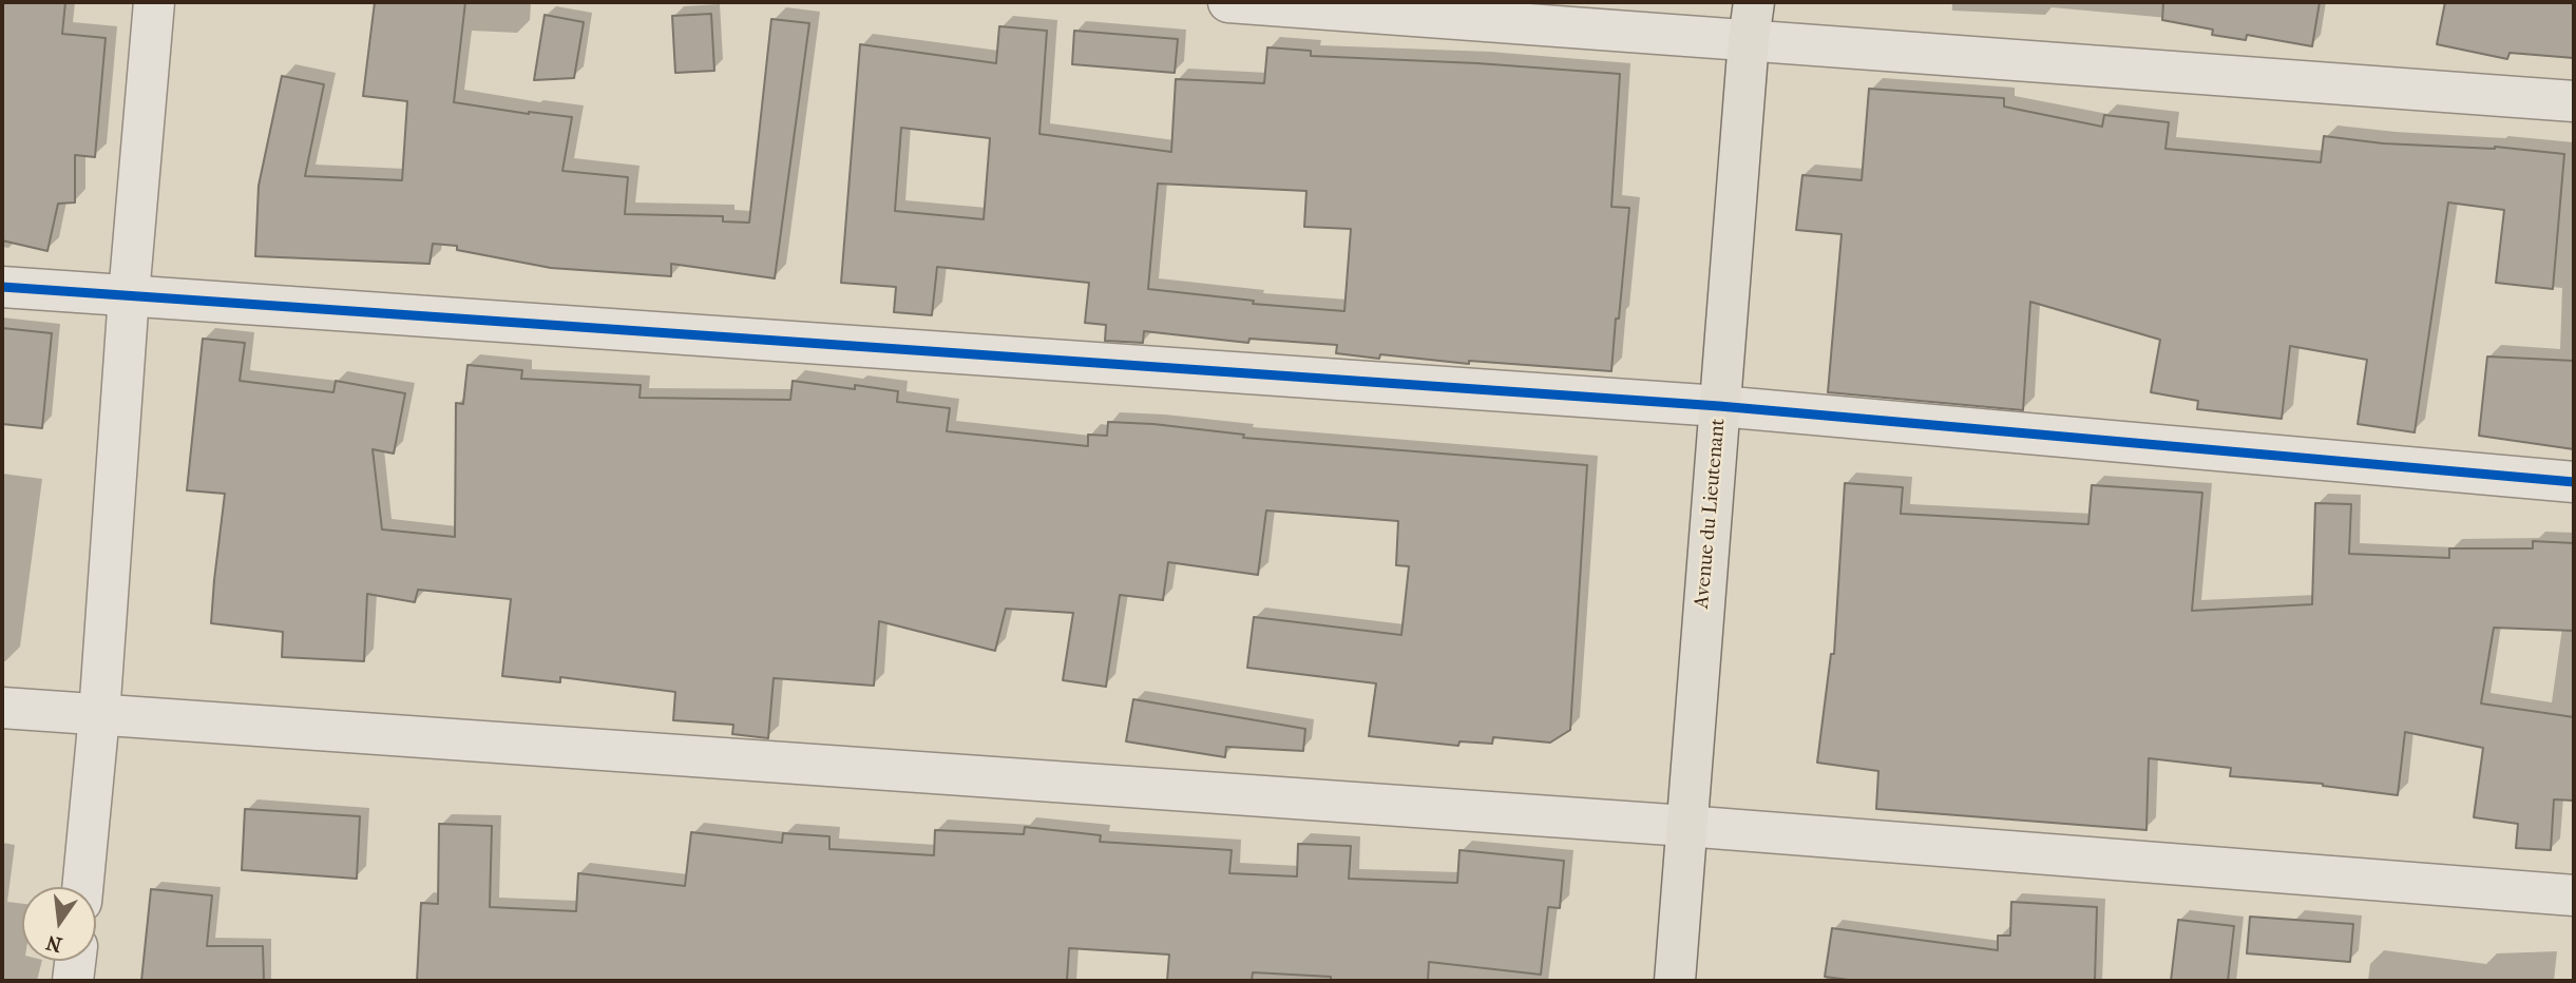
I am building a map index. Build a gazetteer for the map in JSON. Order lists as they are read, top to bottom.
{
  "streets": {
    "main road": ["Avenue du Lieutenant"]
  },
  "north": "bottom"
}
